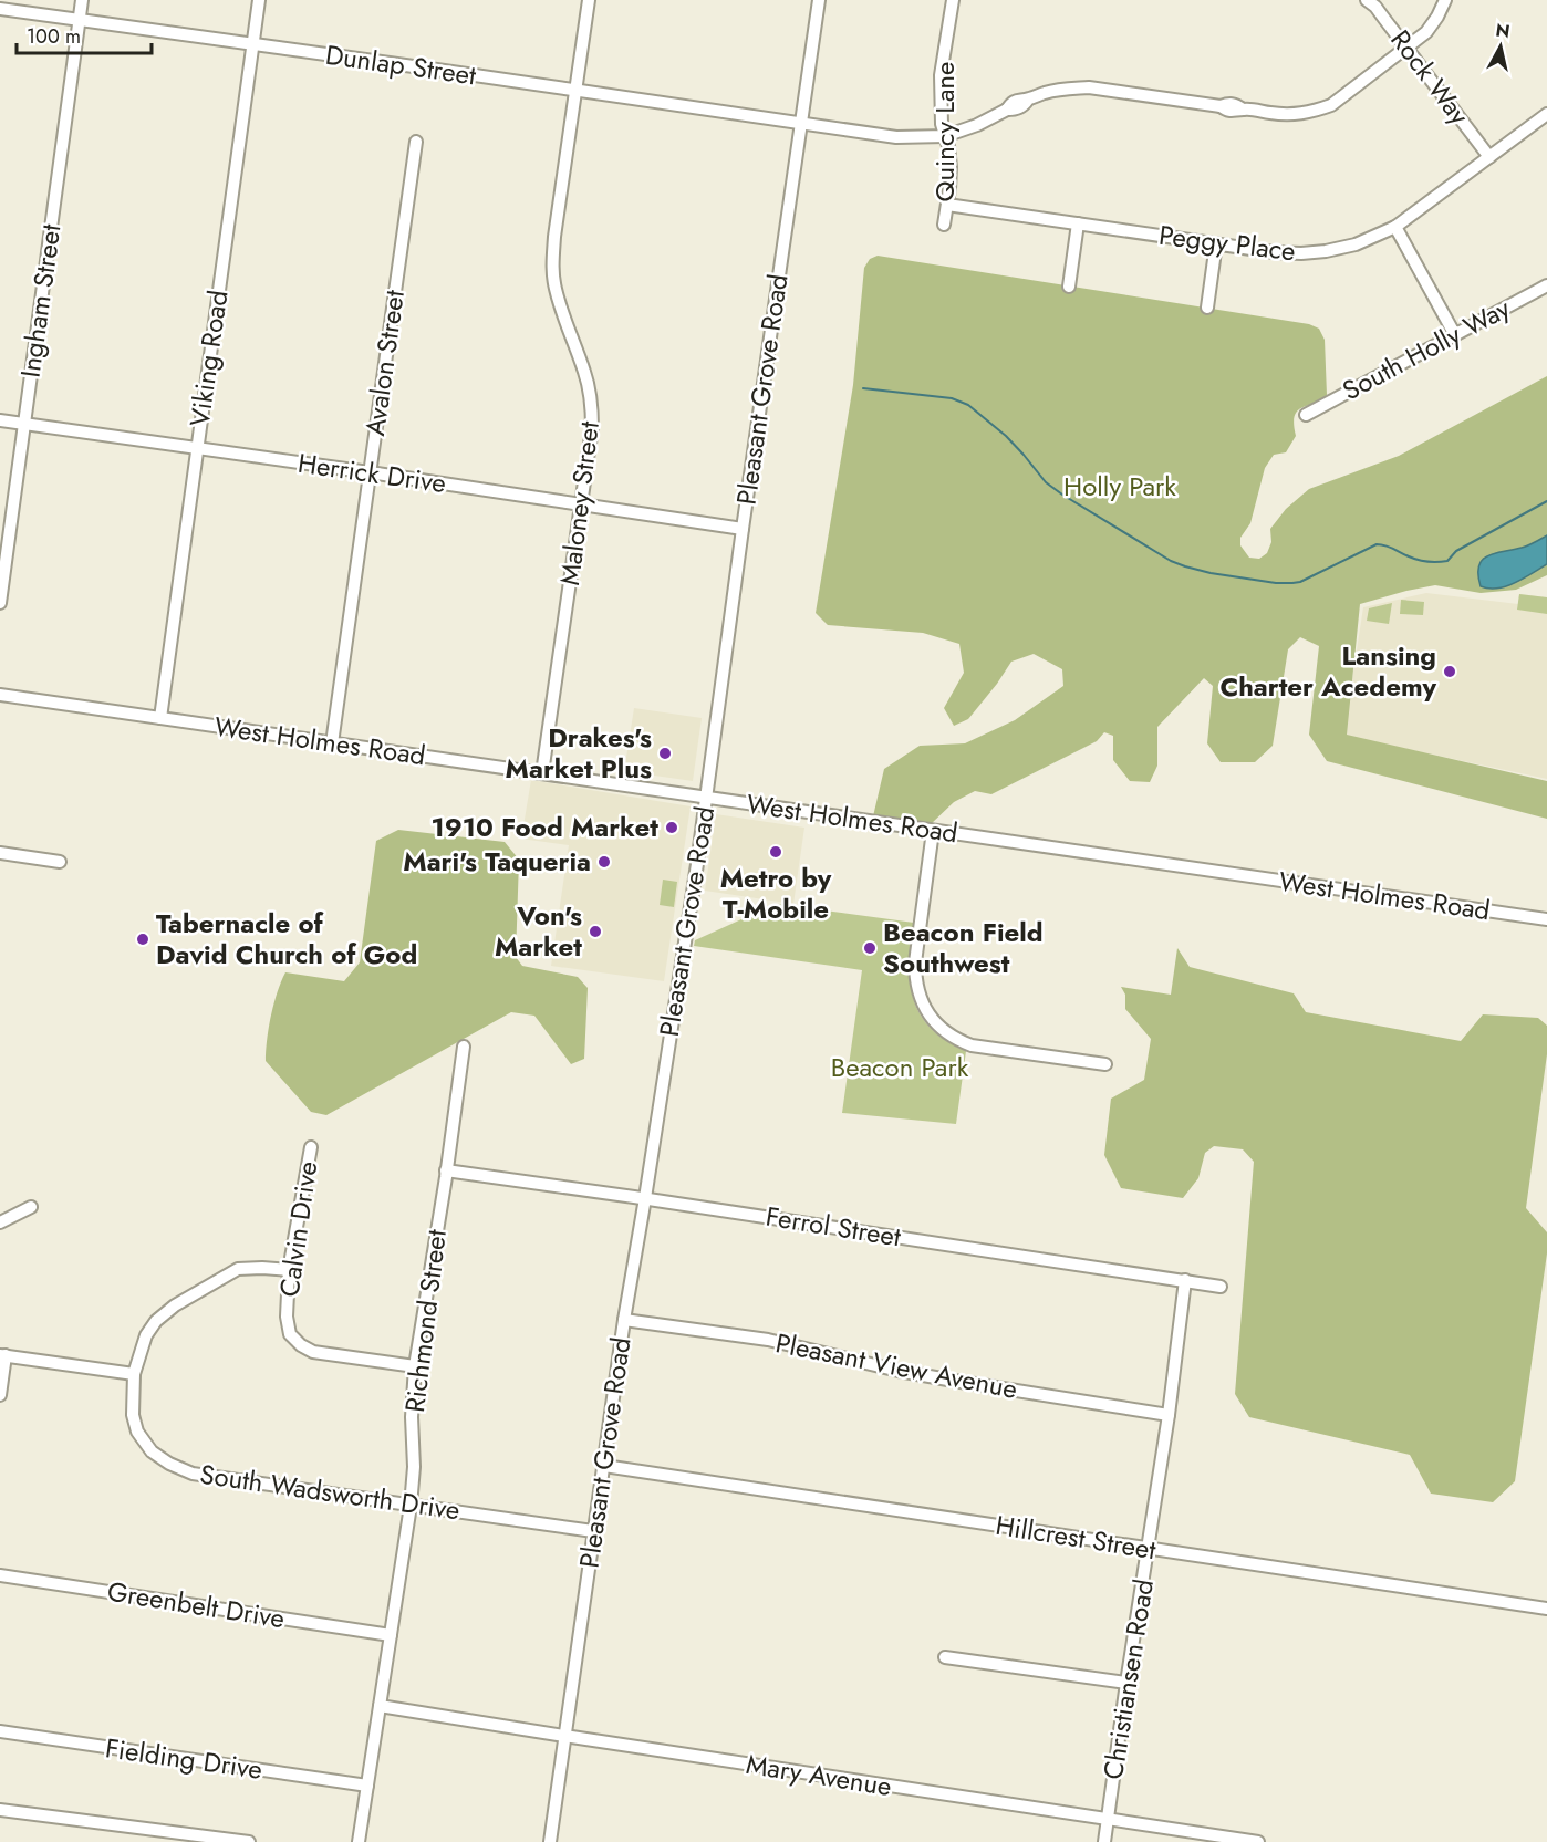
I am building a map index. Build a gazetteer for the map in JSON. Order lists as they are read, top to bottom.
{
  "streets": {
    "street": [
      "Dunlap Street",
      "Rock Way",
      "Quincy Lane",
      "Peggy Place",
      "Ingham Street",
      "South Holly Way",
      "Viking Road",
      "Avalon Street",
      "Pleasant Grove Road",
      "Herrick Drive",
      "Maloney Street",
      "West Holmes Road",
      "Ferrol Street",
      "Calvin Drive",
      "Richmond Street",
      "Pleasant View Avenue",
      "South Wadsworth Drive",
      "Hillcrest Street",
      "Greenbelt Drive",
      "Christiansen Road",
      "Fielding Drive",
      "Mary Avenue"
    ]
  },
  "crossings": [
    ["Dunlap Street", "Rock Way"],
    ["Dunlap Street", "Quincy Lane"],
    ["Dunlap Street", "Ingham Street"],
    ["Dunlap Street", "Viking Road"],
    ["Dunlap Street", "Pleasant Grove Road"],
    ["Dunlap Street", "Maloney Street"],
    ["Rock Way", "Peggy Place"],
    ["Quincy Lane", "Peggy Place"],
    ["Ingham Street", "Herrick Drive"],
    ["Viking Road", "Herrick Drive"],
    ["Viking Road", "West Holmes Road"],
    ["Avalon Street", "Herrick Drive"],
    ["Avalon Street", "West Holmes Road"],
    ["Pleasant Grove Road", "Herrick Drive"],
    ["Pleasant Grove Road", "West Holmes Road"],
    ["Pleasant Grove Road", "Ferrol Street"],
    ["Pleasant Grove Road", "Pleasant View Avenue"],
    ["Pleasant Grove Road", "South Wadsworth Drive"],
    ["Pleasant Grove Road", "Hillcrest Street"],
    ["Pleasant Grove Road", "Mary Avenue"],
    ["Herrick Drive", "Maloney Street"],
    ["Maloney Street", "West Holmes Road"],
    ["Ferrol Street", "Richmond Street"],
    ["Ferrol Street", "Christiansen Road"],
    ["Calvin Drive", "Richmond Street"],
    ["Calvin Drive", "South Wadsworth Drive"],
    ["Richmond Street", "South Wadsworth Drive"],
    ["Richmond Street", "Greenbelt Drive"],
    ["Richmond Street", "Mary Avenue"],
    ["Pleasant View Avenue", "Christiansen Road"],
    ["Hillcrest Street", "Christiansen Road"],
    ["Christiansen Road", "Mary Avenue"]
  ],
  "parks": ["Holly Park", "Beacon Park"],
  "places": [
    "Lansing Charter Acedemy",
    "Drakes's Market Plus",
    "1910 Food Market",
    "Metro by T-Mobile",
    "Mari's Taqueria",
    "Von's Market",
    "Tabernacle of David Church of God",
    "Beacon Field Southwest"
  ],
  "scale_bar": "100 m",
  "north": "top"
}
